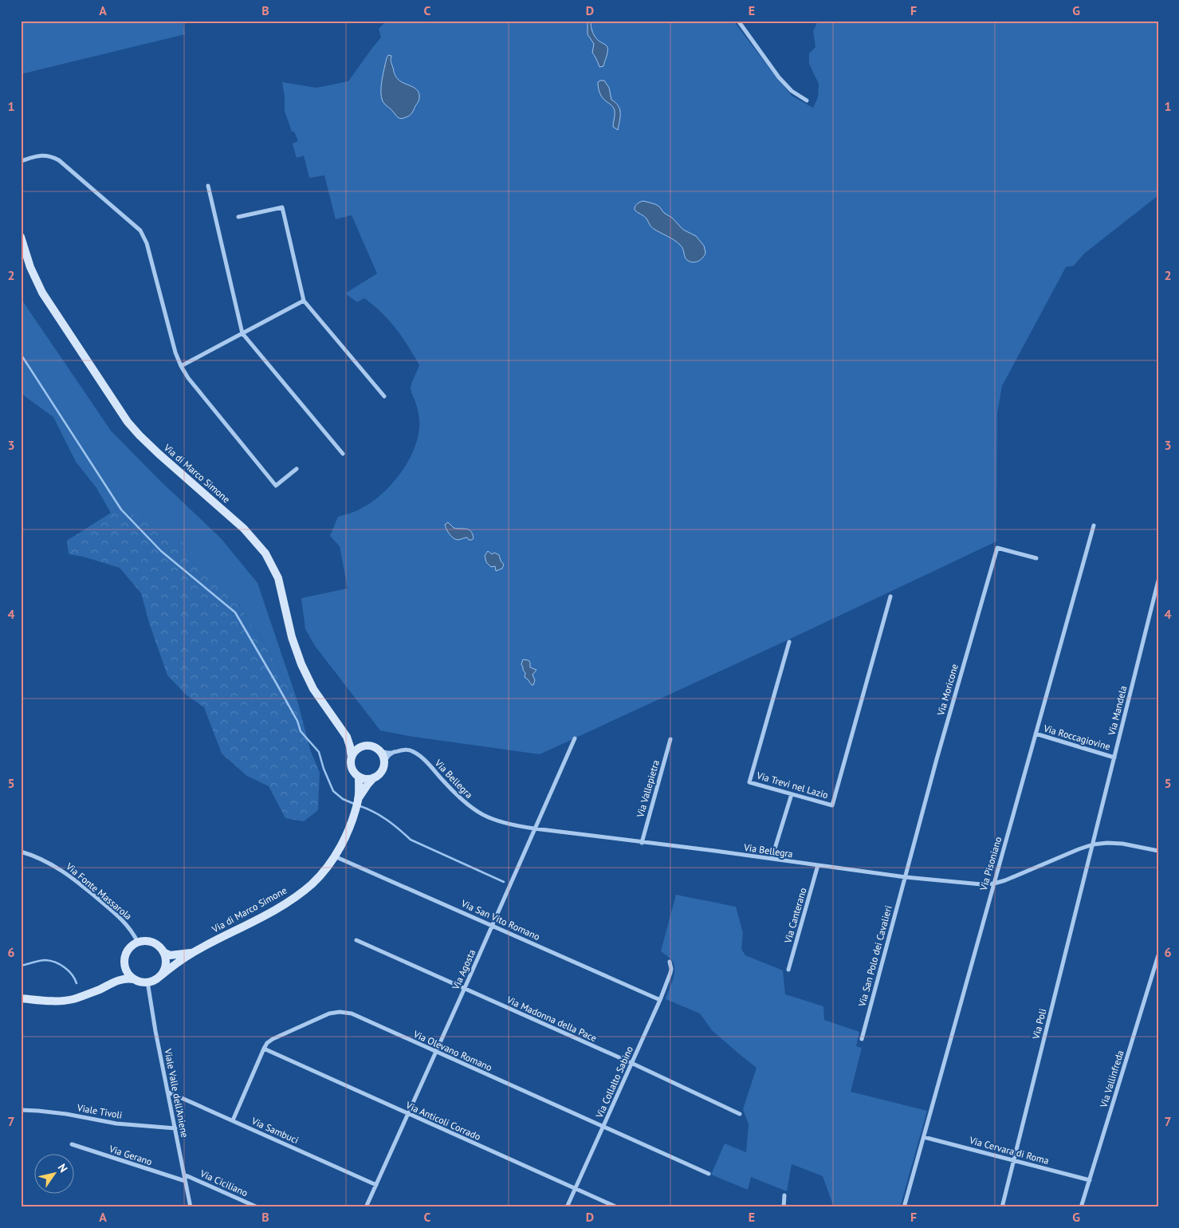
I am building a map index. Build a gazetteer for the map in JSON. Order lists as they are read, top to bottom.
{
  "streets": {
    "street": [
      "Via di Marco Simone",
      "Via Moricone",
      "Via Mandela",
      "Via Roccagiovine",
      "Via Bellegra",
      "Via Trevi nel Lazio",
      "Via Vallepietra",
      "Via Pisoniano",
      "Via Fonte Massarola",
      "Via Canterano",
      "Via San Vito Romano",
      "Via San Polo dei Cavalieri",
      "Via Agosta",
      "Via Madonna della Pace",
      "Via Poli",
      "Via Olevano Romano",
      "Via Vallinfreda",
      "Via Collalto Sabino",
      "Viale Valle dell'Aniene",
      "Viale Tivoli",
      "Via Anticoli Corrado",
      "Via Sambuci",
      "Via Cervara di Roma",
      "Via Gerano",
      "Via Ciciliano"
    ]
  },
  "crossings": [
    ["Via di Marco Simone", "Via Bellegra"],
    ["Via di Marco Simone", "Via Fonte Massarola"],
    ["Via di Marco Simone", "Via San Vito Romano"],
    ["Via di Marco Simone", "Viale Valle dell'Aniene"],
    ["Via Moricone", "Via Bellegra"],
    ["Via Moricone", "Via San Polo dei Cavalieri"],
    ["Via Mandela", "Via Roccagiovine"],
    ["Via Mandela", "Via Bellegra"],
    ["Via Mandela", "Via Poli"],
    ["Via Roccagiovine", "Via Pisoniano"],
    ["Via Bellegra", "Via Vallepietra"],
    ["Via Bellegra", "Via Pisoniano"],
    ["Via Bellegra", "Via Canterano"],
    ["Via Bellegra", "Via San Polo dei Cavalieri"],
    ["Via Bellegra", "Via Agosta"],
    ["Via Bellegra", "Via Poli"],
    ["Via Pisoniano", "Via Cervara di Roma"],
    ["Via Fonte Massarola", "Viale Valle dell'Aniene"],
    ["Via San Vito Romano", "Via Agosta"],
    ["Via San Vito Romano", "Via Collalto Sabino"],
    ["Via Agosta", "Via Madonna della Pace"],
    ["Via Agosta", "Via Olevano Romano"],
    ["Via Agosta", "Via Anticoli Corrado"],
    ["Via Agosta", "Via Sambuci"],
    ["Via Madonna della Pace", "Via Collalto Sabino"],
    ["Via Poli", "Via Cervara di Roma"],
    ["Via Olevano Romano", "Via Collalto Sabino"],
    ["Via Olevano Romano", "Via Anticoli Corrado"],
    ["Via Olevano Romano", "Via Sambuci"],
    ["Via Vallinfreda", "Via Cervara di Roma"],
    ["Via Collalto Sabino", "Via Anticoli Corrado"],
    ["Viale Valle dell'Aniene", "Viale Tivoli"],
    ["Viale Valle dell'Aniene", "Via Sambuci"],
    ["Viale Valle dell'Aniene", "Via Gerano"],
    ["Viale Valle dell'Aniene", "Via Ciciliano"]
  ],
  "north": "top right",
  "grid": {
    "columns": [
      "A",
      "B",
      "C",
      "D",
      "E",
      "F",
      "G"
    ],
    "rows": [
      "1",
      "2",
      "3",
      "4",
      "5",
      "6",
      "7"
    ]
  }
}
